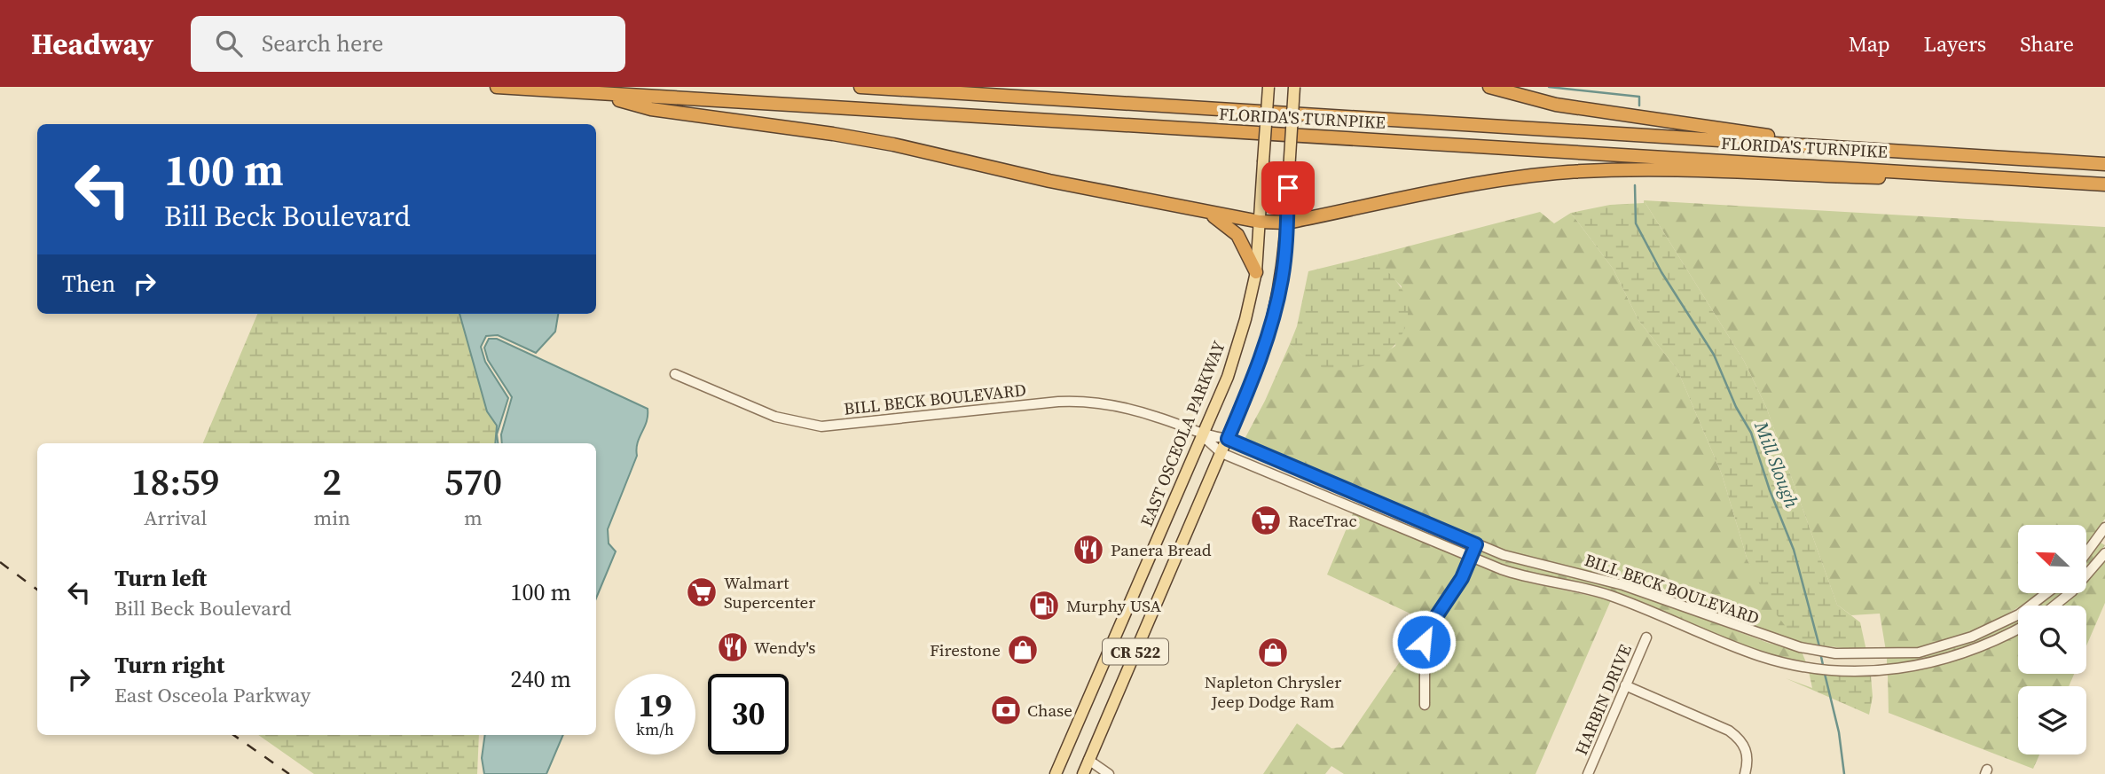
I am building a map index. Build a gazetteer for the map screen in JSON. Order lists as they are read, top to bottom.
{
  "streets": {
    "highway": ["FLORIDA'S TURNPIKE"],
    "main road": ["EAST OSCEOLA PARKWAY", "CR 522"],
    "street": ["BILL BECK BOULEVARD", "HARBIN DRIVE"]
  },
  "crossings": [
    ["BILL BECK BOULEVARD", "EAST OSCEOLA PARKWAY"],
    ["BILL BECK BOULEVARD", "CR 522"]
  ],
  "water": ["Mill Slough"],
  "places": {
    "supermarket": ["RaceTrac", "Walmart Supercenter"],
    "restaurant": ["Panera Bread", "Wendy's"],
    "fuel station": ["Murphy USA"],
    "shop": ["Firestone", "Napleton Chrysler Jeep Dodge Ram"],
    "bank": ["Chase"]
  },
  "north": "top left",
  "page": {
    "header": "Headway",
    "search": "Search here",
    "nav": ["Map", "Layers", "Share"],
    "turn": ["100 m", "Bill Beck Boulevard"],
    "then": "Then",
    "eta": [
      "18:59",
      "Arrival",
      "2",
      "min",
      "570",
      "m"
    ],
    "list": [
      {
        "name": "Turn left",
        "note": "Bill Beck Boulevard",
        "value": "100 m"
      },
      {
        "name": "Turn right",
        "note": "East Osceola Parkway",
        "value": "240 m"
      }
    ],
    "speed": "19 km/h",
    "limit": "30"
  }
}
